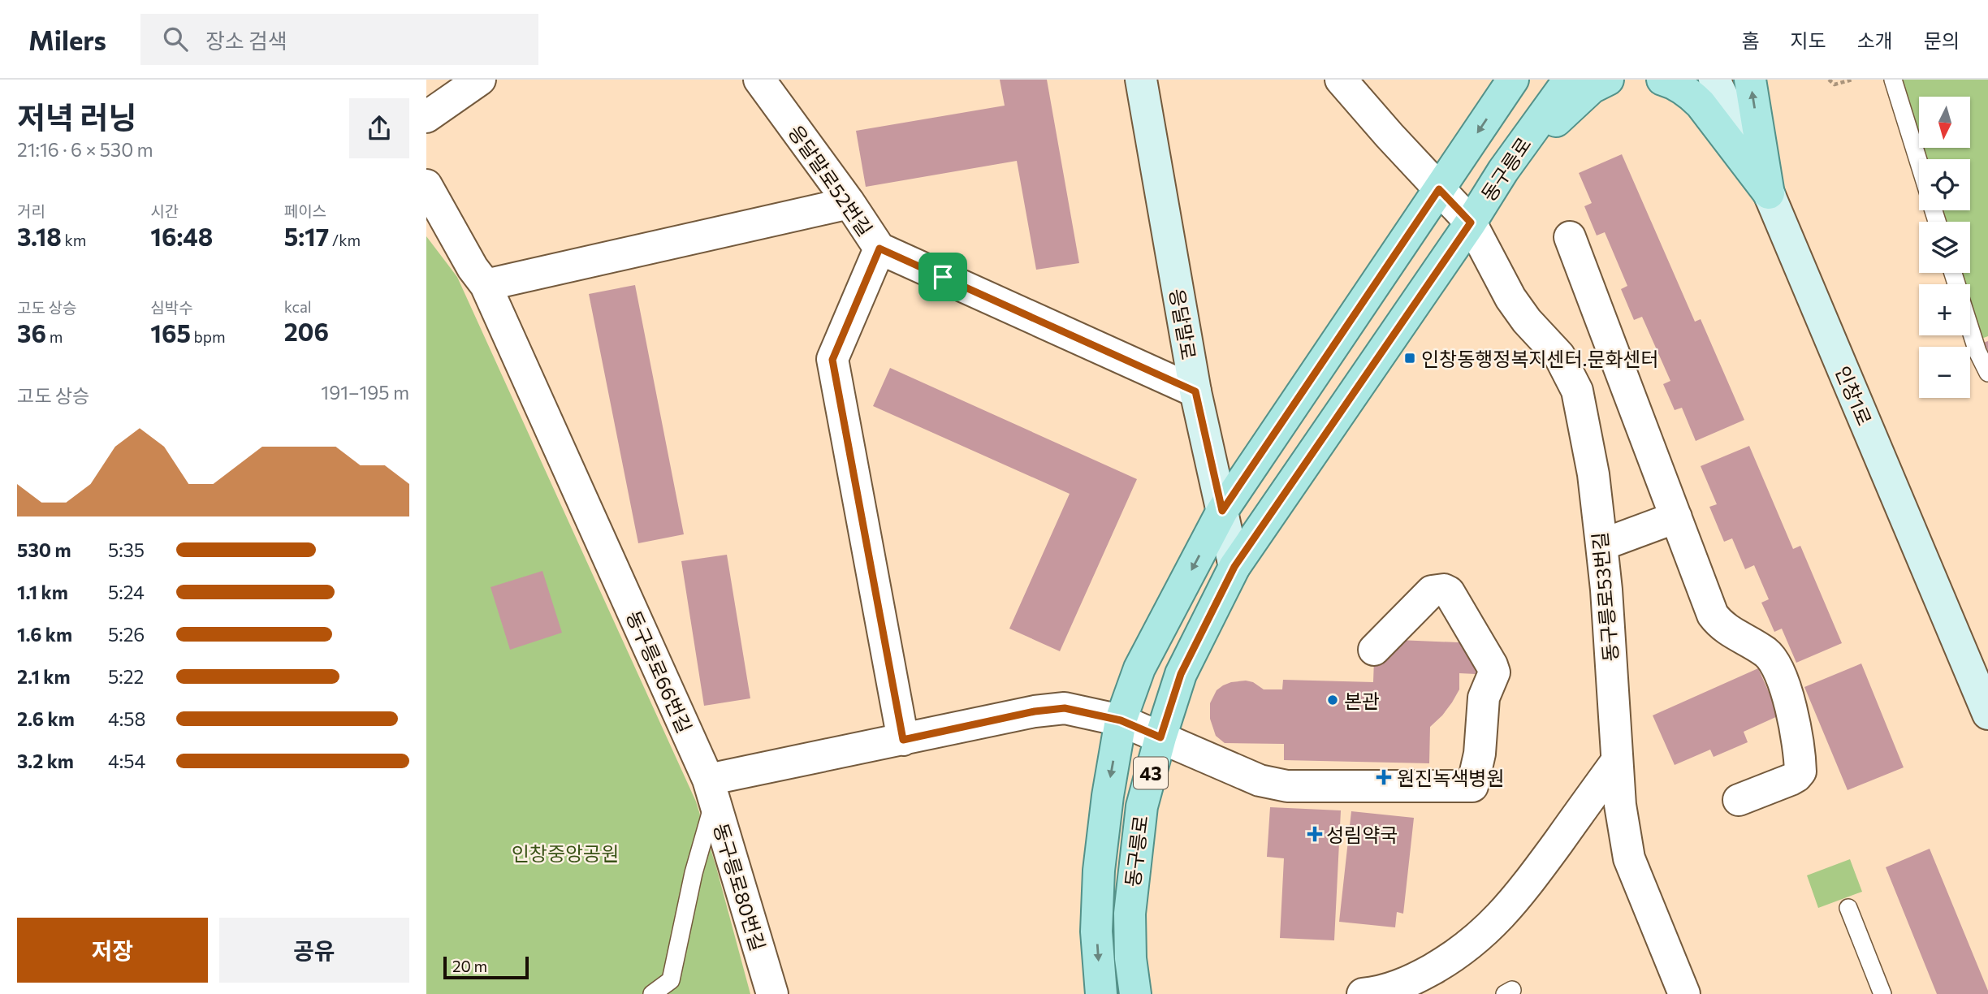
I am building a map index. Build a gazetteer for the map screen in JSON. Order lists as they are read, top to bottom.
{
  "streets": {
    "main road": ["동구릉로", "43"],
    "street": [
      "응달말로52번길",
      "응달말로",
      "인창1로",
      "동구릉로53번길",
      "동구릉로66번길",
      "동구릉로80번길"
    ]
  },
  "crossings": [
    ["동구릉로", "응달말로"],
    ["동구릉로", "동구릉로53번길"],
    ["응달말로52번길", "응달말로"],
    ["동구릉로66번길", "동구릉로80번길"]
  ],
  "parks": ["인창중앙공원"],
  "places": {
    "transit": ["인창동행정복지센터.문화센터"],
    "other": ["본관"],
    "health": ["원진녹색병원", "성림약국"]
  },
  "scale_bar": "20 m",
  "north": "bottom",
  "page": {
    "header": "Milers",
    "search": "장소 검색",
    "nav": [
      "홈",
      "지도",
      "소개",
      "문의"
    ],
    "heading": ["저녁 러닝", "21:16 · 6 × 530 m"],
    "map_buttons": ["+", "−"],
    "stats": [
      ["거리", "3.18 km"],
      ["시간", "16:48"],
      ["페이스", "5:17 /km"],
      ["고도 상승", "36 m"],
      ["심박수", "165 bpm"],
      ["kcal", "206"]
    ],
    "chart": ["고도 상승", "191–195 m"],
    "list": [
      {
        "name": "530 m",
        "note": "5:35"
      },
      {
        "name": "1.1 km",
        "note": "5:24"
      },
      {
        "name": "1.6 km",
        "note": "5:26"
      },
      {
        "name": "2.1 km",
        "note": "5:22"
      },
      {
        "name": "2.6 km",
        "note": "4:58"
      },
      {
        "name": "3.2 km",
        "note": "4:54"
      }
    ],
    "buttons": ["저장", "공유"],
    "scale": "20 m"
  }
}
